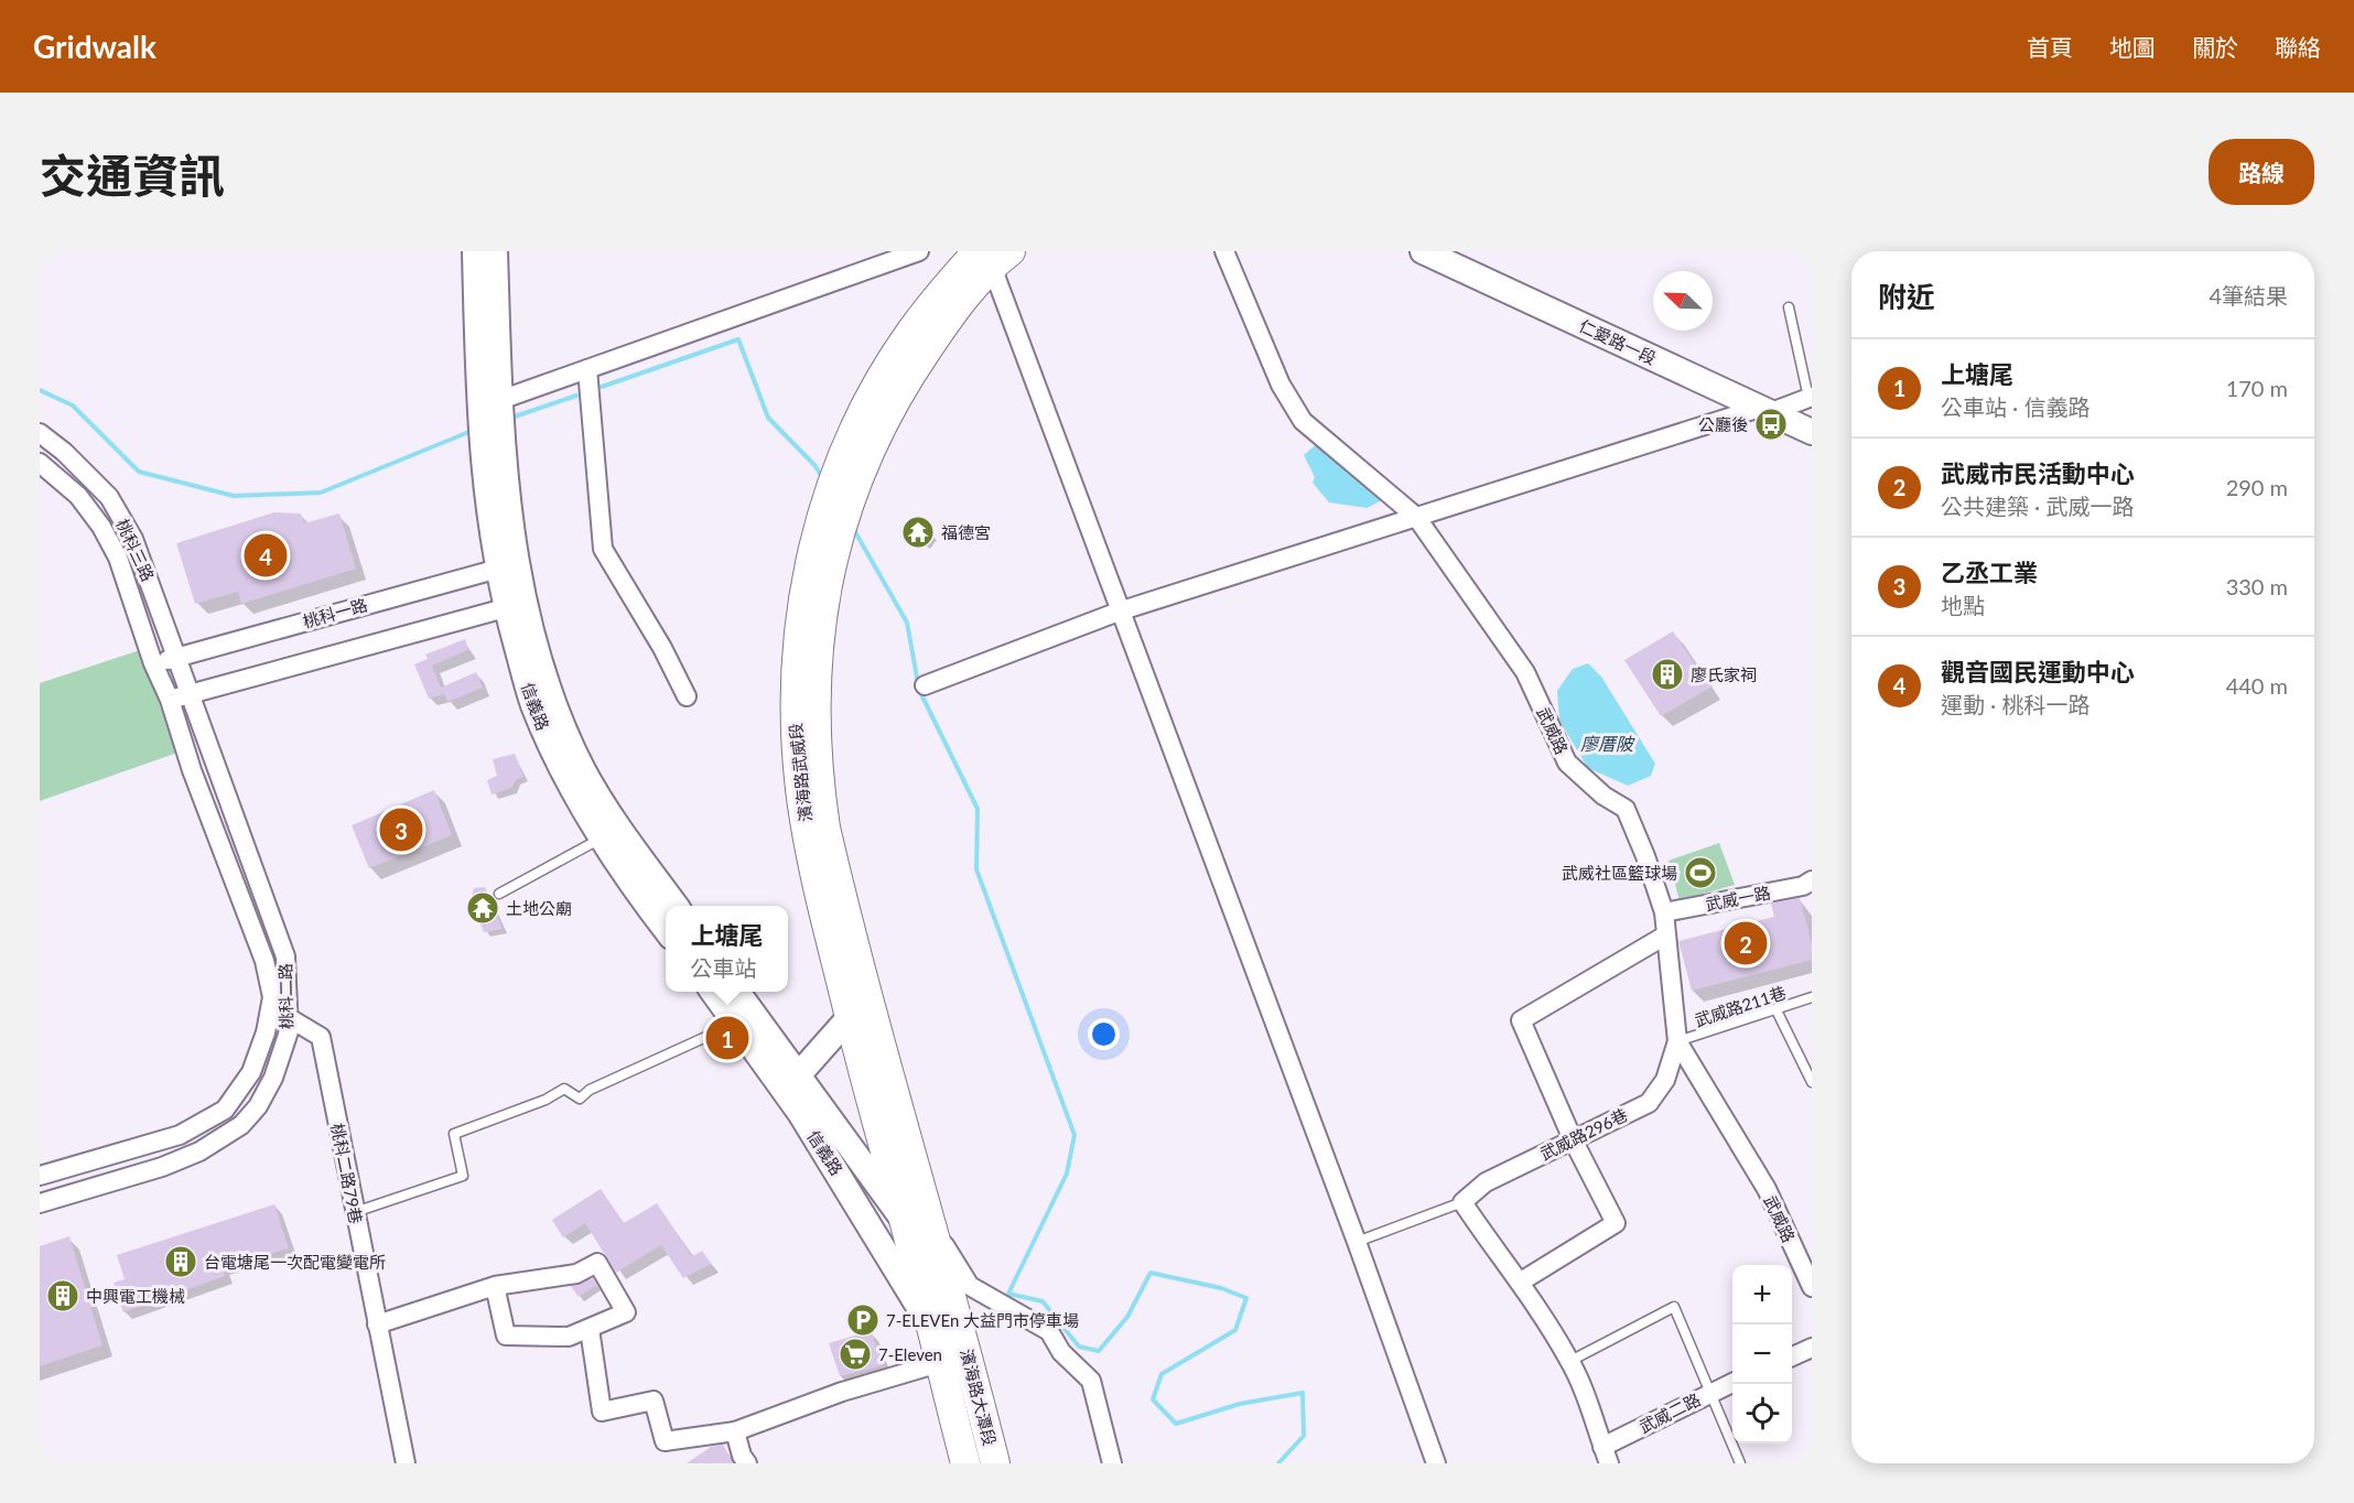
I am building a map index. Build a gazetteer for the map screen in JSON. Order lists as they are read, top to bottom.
{
  "streets": {
    "main road": [
      "仁愛路一段",
      "信義路",
      "濱海路武威段",
      "濱海路大潭段"
    ],
    "street": [
      "桃科三路",
      "桃科一路",
      "武威路",
      "武威一路",
      "桃科二路",
      "武威路296巷",
      "桃科二路79巷",
      "武威二路"
    ],
    "lane": ["武威路211巷"]
  },
  "crossings": [
    ["桃科三路", "桃科一路"],
    ["桃科三路", "桃科二路"],
    ["桃科一路", "信義路"],
    ["信義路", "濱海路武威段"],
    ["信義路", "濱海路大潭段"],
    ["武威路", "武威一路"],
    ["武威路", "武威路211巷"],
    ["武威路", "武威路296巷"],
    ["濱海路武威段", "濱海路大潭段"],
    ["桃科二路", "桃科二路79巷"],
    ["武威路211巷", "武威路296巷"]
  ],
  "water": ["廖厝陂"],
  "places": {
    "bus stop": ["公廳後"],
    "temple": ["福德宮", "土地公廟"],
    "building": ["廖氏家祠", "台電塘尾一次配電變電所", "中興電工機械"],
    "sports": ["武威社區籃球場"],
    "parking": ["7-ELEVEn 大益門市停車場"],
    "supermarket": ["7-Eleven"]
  },
  "north": "top left",
  "page": {
    "header": "Gridwalk",
    "nav": [
      "首頁",
      "地圖",
      "關於",
      "聯絡"
    ],
    "title": "交通資訊",
    "buttons": "路線",
    "heading": ["附近", "4筆結果"],
    "list": [
      {
        "mark": "1",
        "name": "上塘尾",
        "note": "公車站 · 信義路",
        "value": "170 m"
      },
      {
        "mark": "2",
        "name": "武威市民活動中心",
        "note": "公共建築 · 武威一路",
        "value": "290 m"
      },
      {
        "mark": "3",
        "name": "乙丞工業",
        "note": "地點",
        "value": "330 m"
      },
      {
        "mark": "4",
        "name": "觀音國民運動中心",
        "note": "運動 · 桃科一路",
        "value": "440 m"
      }
    ],
    "pins": [
      "4",
      "3",
      "2",
      "1"
    ],
    "popup": ["上塘尾", "公車站"],
    "map_buttons": ["+", "−"]
  }
}
